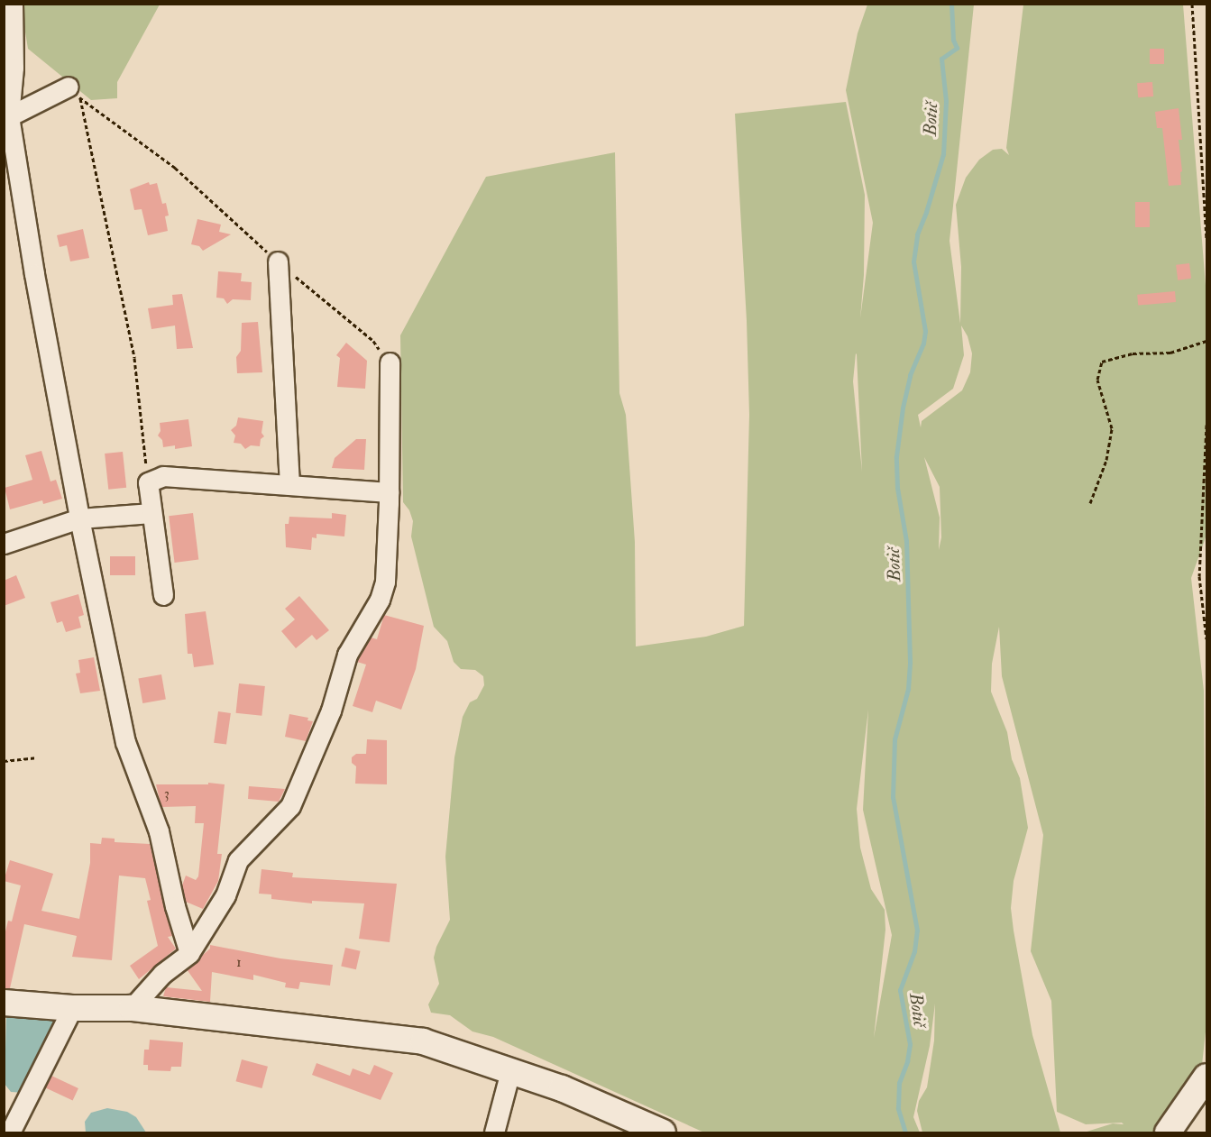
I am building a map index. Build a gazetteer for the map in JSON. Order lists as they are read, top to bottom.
{
  "water": ["Botič"],
  "house_numbers": ["3", "1"]
}
